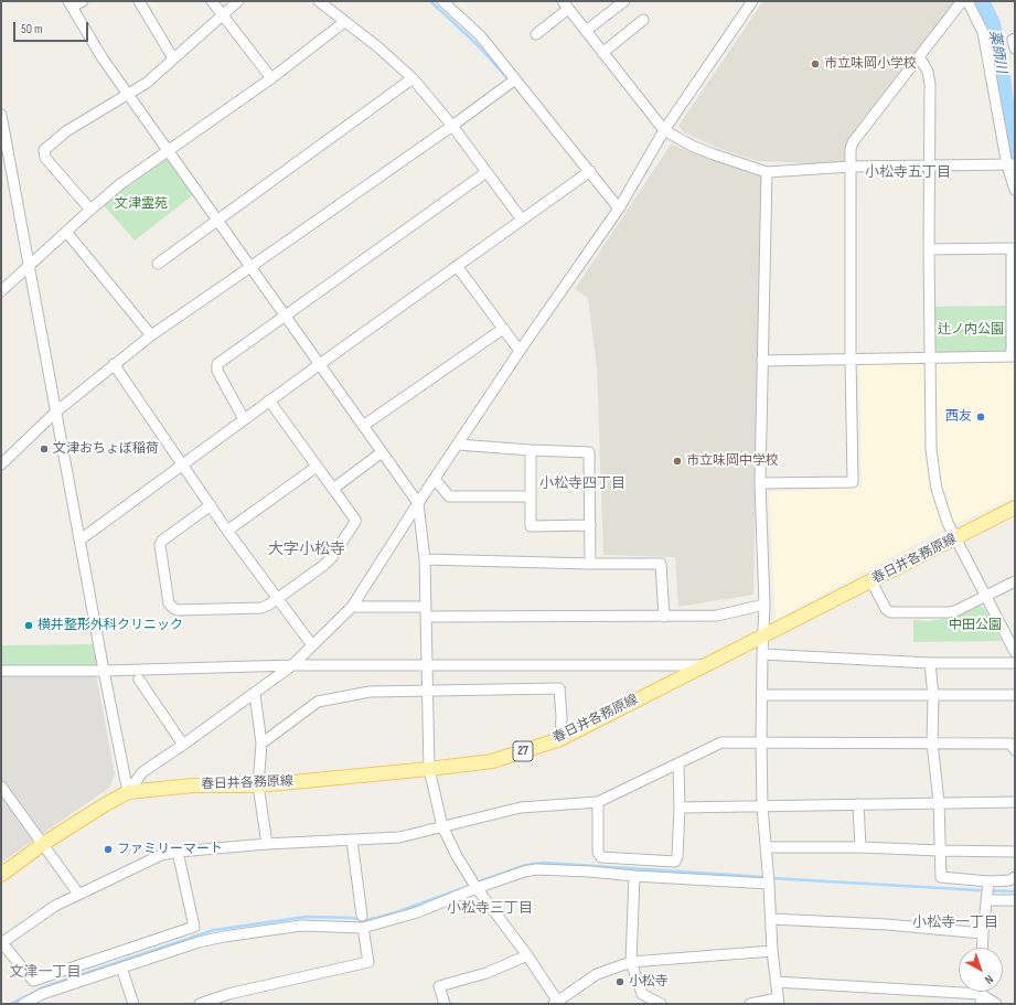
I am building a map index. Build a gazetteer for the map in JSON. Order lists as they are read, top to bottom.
{
  "streets": {
    "main road": ["春日井各務原線", "27"]
  },
  "districts": [
    "小松寺五丁目",
    "小松寺四丁目",
    "大字小松寺",
    "小松寺三丁目",
    "小松寺一丁目",
    "文津一丁目"
  ],
  "water": ["薬師川"],
  "parks": ["文津霊苑", "辻ノ内公園", "中田公園"],
  "places": [
    "市立味岡小学校",
    "西友",
    "文津おちょぼ稲荷",
    "市立味岡中学校",
    "横井整形外科クリニック",
    "ファミリーマート",
    "小松寺"
  ],
  "scale_bar": "50 m",
  "north": "bottom right"
}
